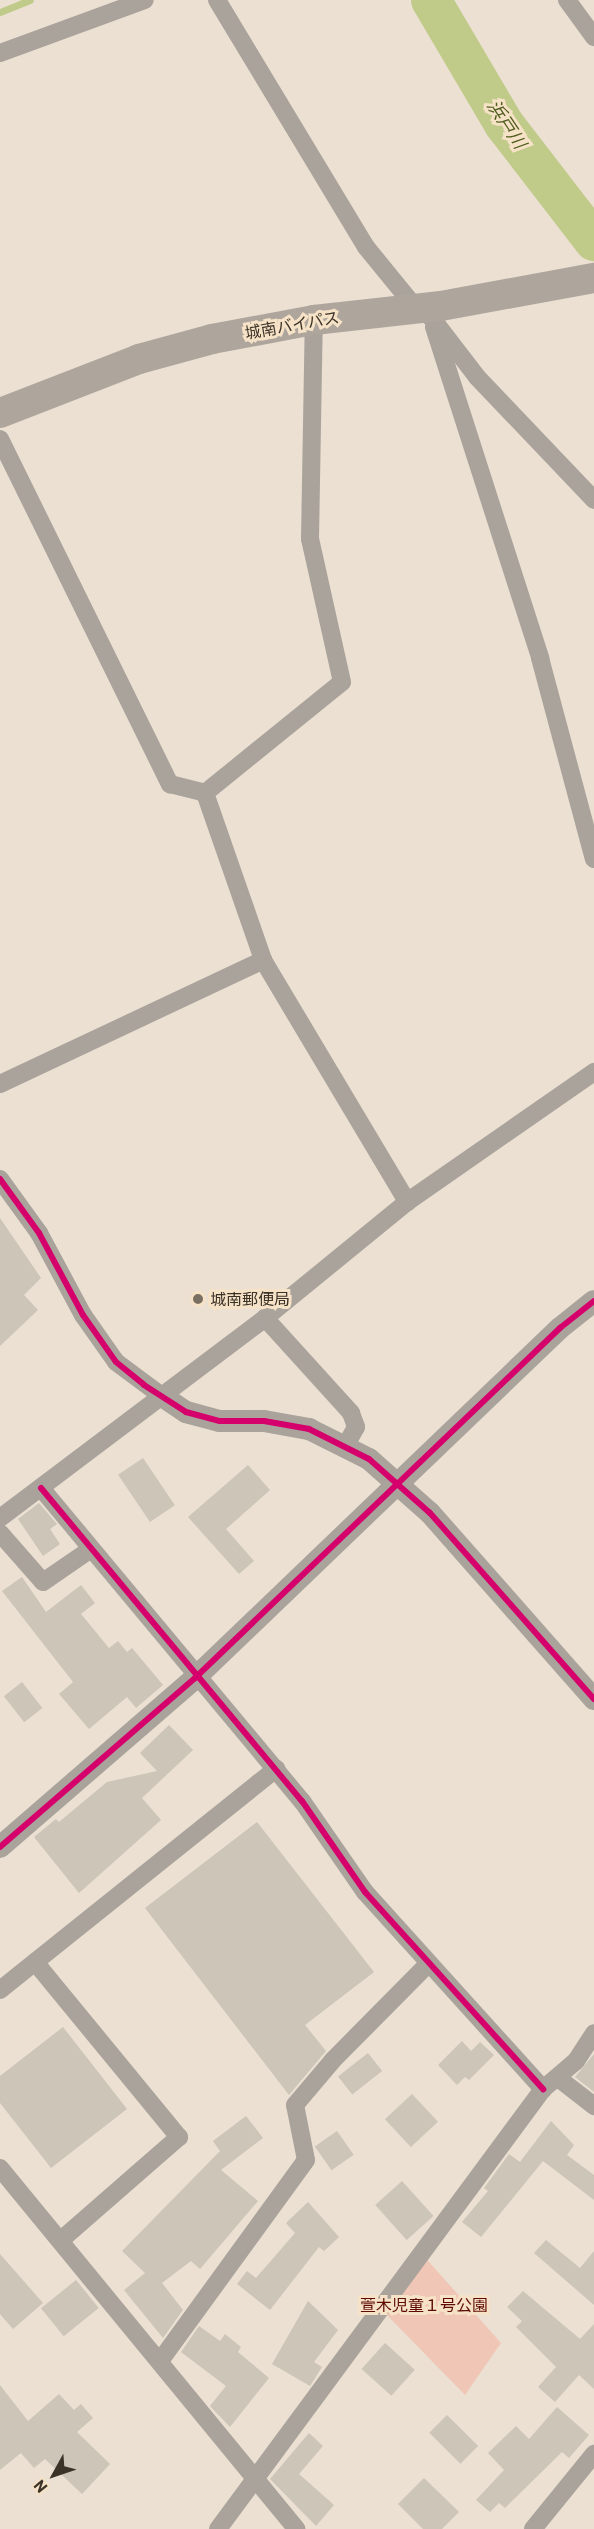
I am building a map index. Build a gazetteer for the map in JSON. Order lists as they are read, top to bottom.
{
  "streets": {
    "highway": ["城南バイパス"]
  },
  "water": ["浜戸川"],
  "parks": ["萱木児童１号公園"],
  "places": ["城南郵便局"],
  "north": "bottom left"
}
